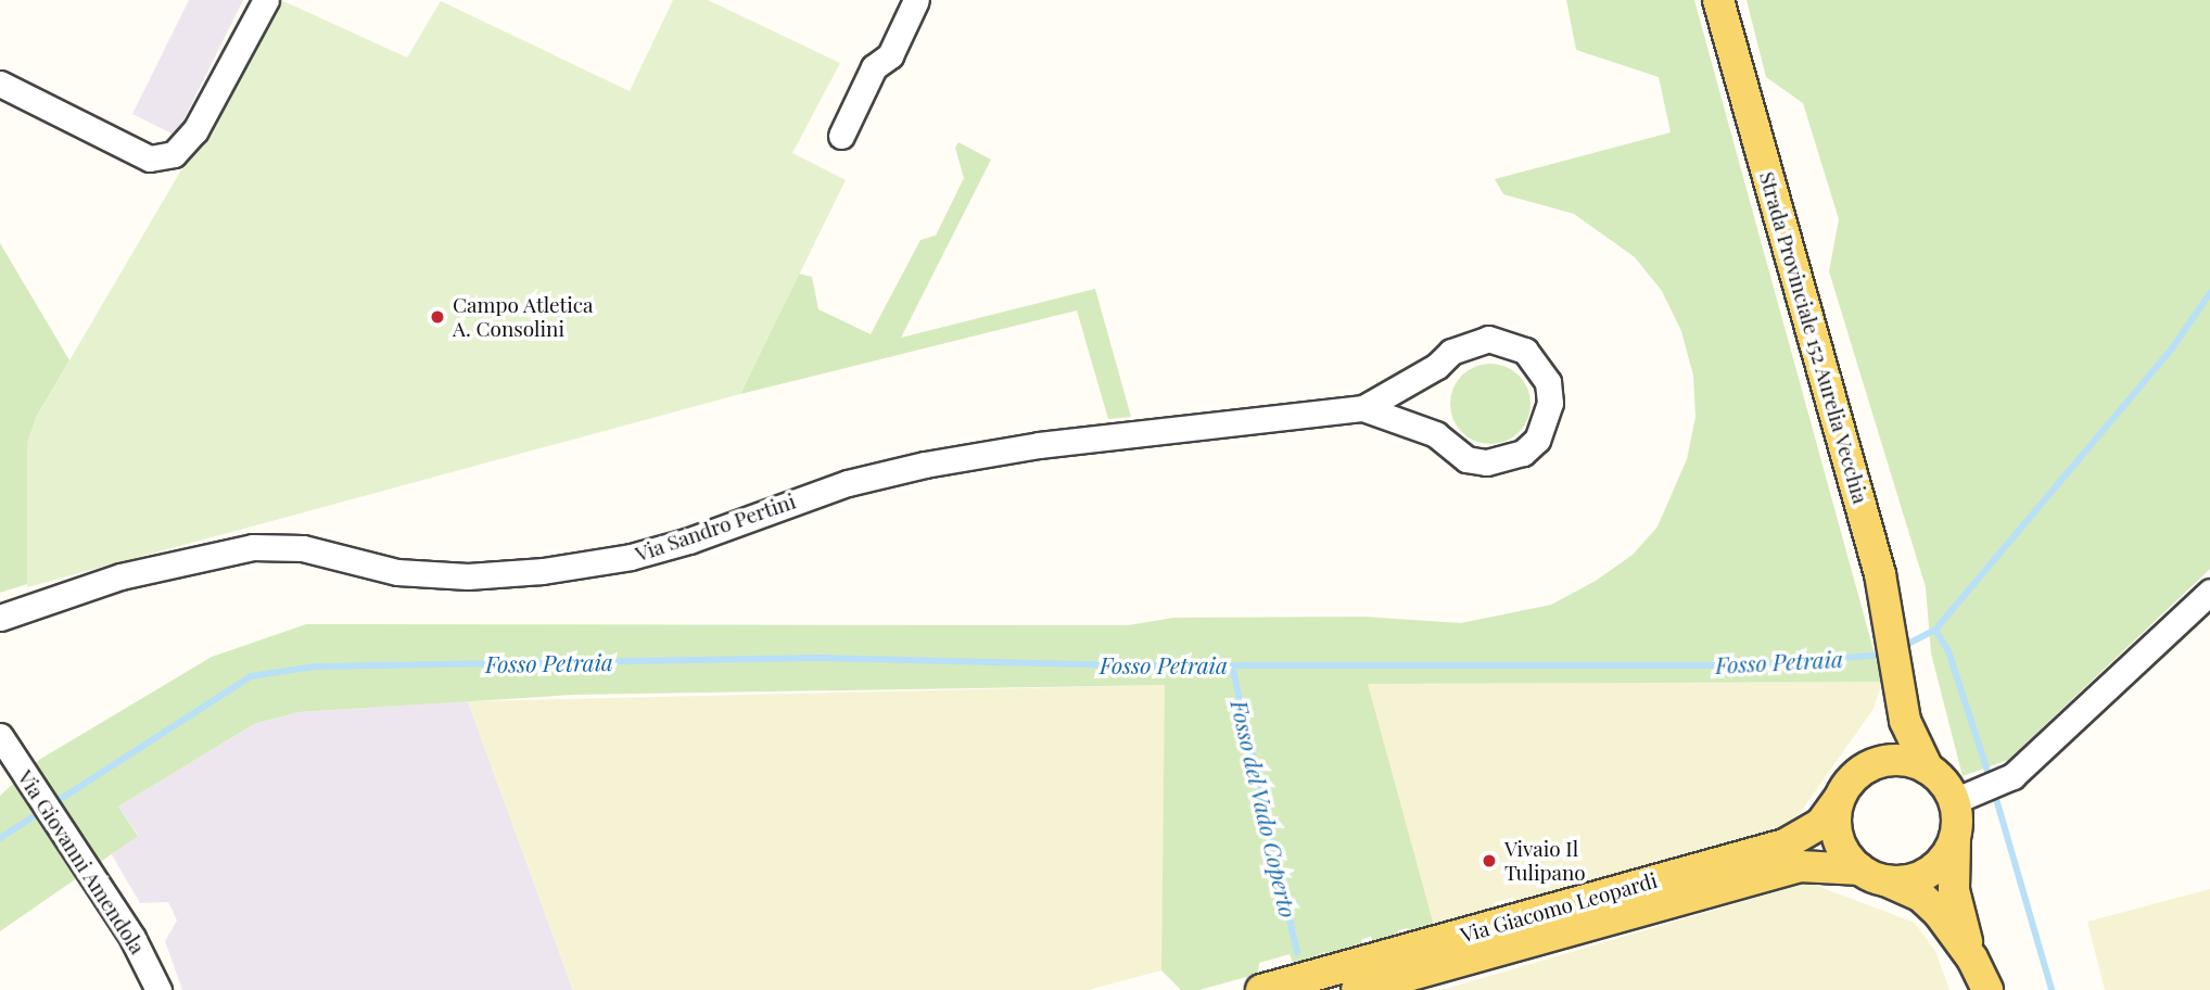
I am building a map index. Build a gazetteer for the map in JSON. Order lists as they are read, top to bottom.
{
  "streets": {
    "main road": ["Strada Provinciale 152 Aurelia Vecchia", "Via Giacomo Leopardi"],
    "street": ["Via Sandro Pertini", "Via Giovanni Amendola"]
  },
  "crossings": [
    ["Strada Provinciale 152 Aurelia Vecchia", "Via Giacomo Leopardi"]
  ],
  "water": ["Fosso Petraia", "Fosso del Vado Coperto"],
  "places": ["Campo Atletica A. Consolini", "Vivaio Il Tulipano"]
}
